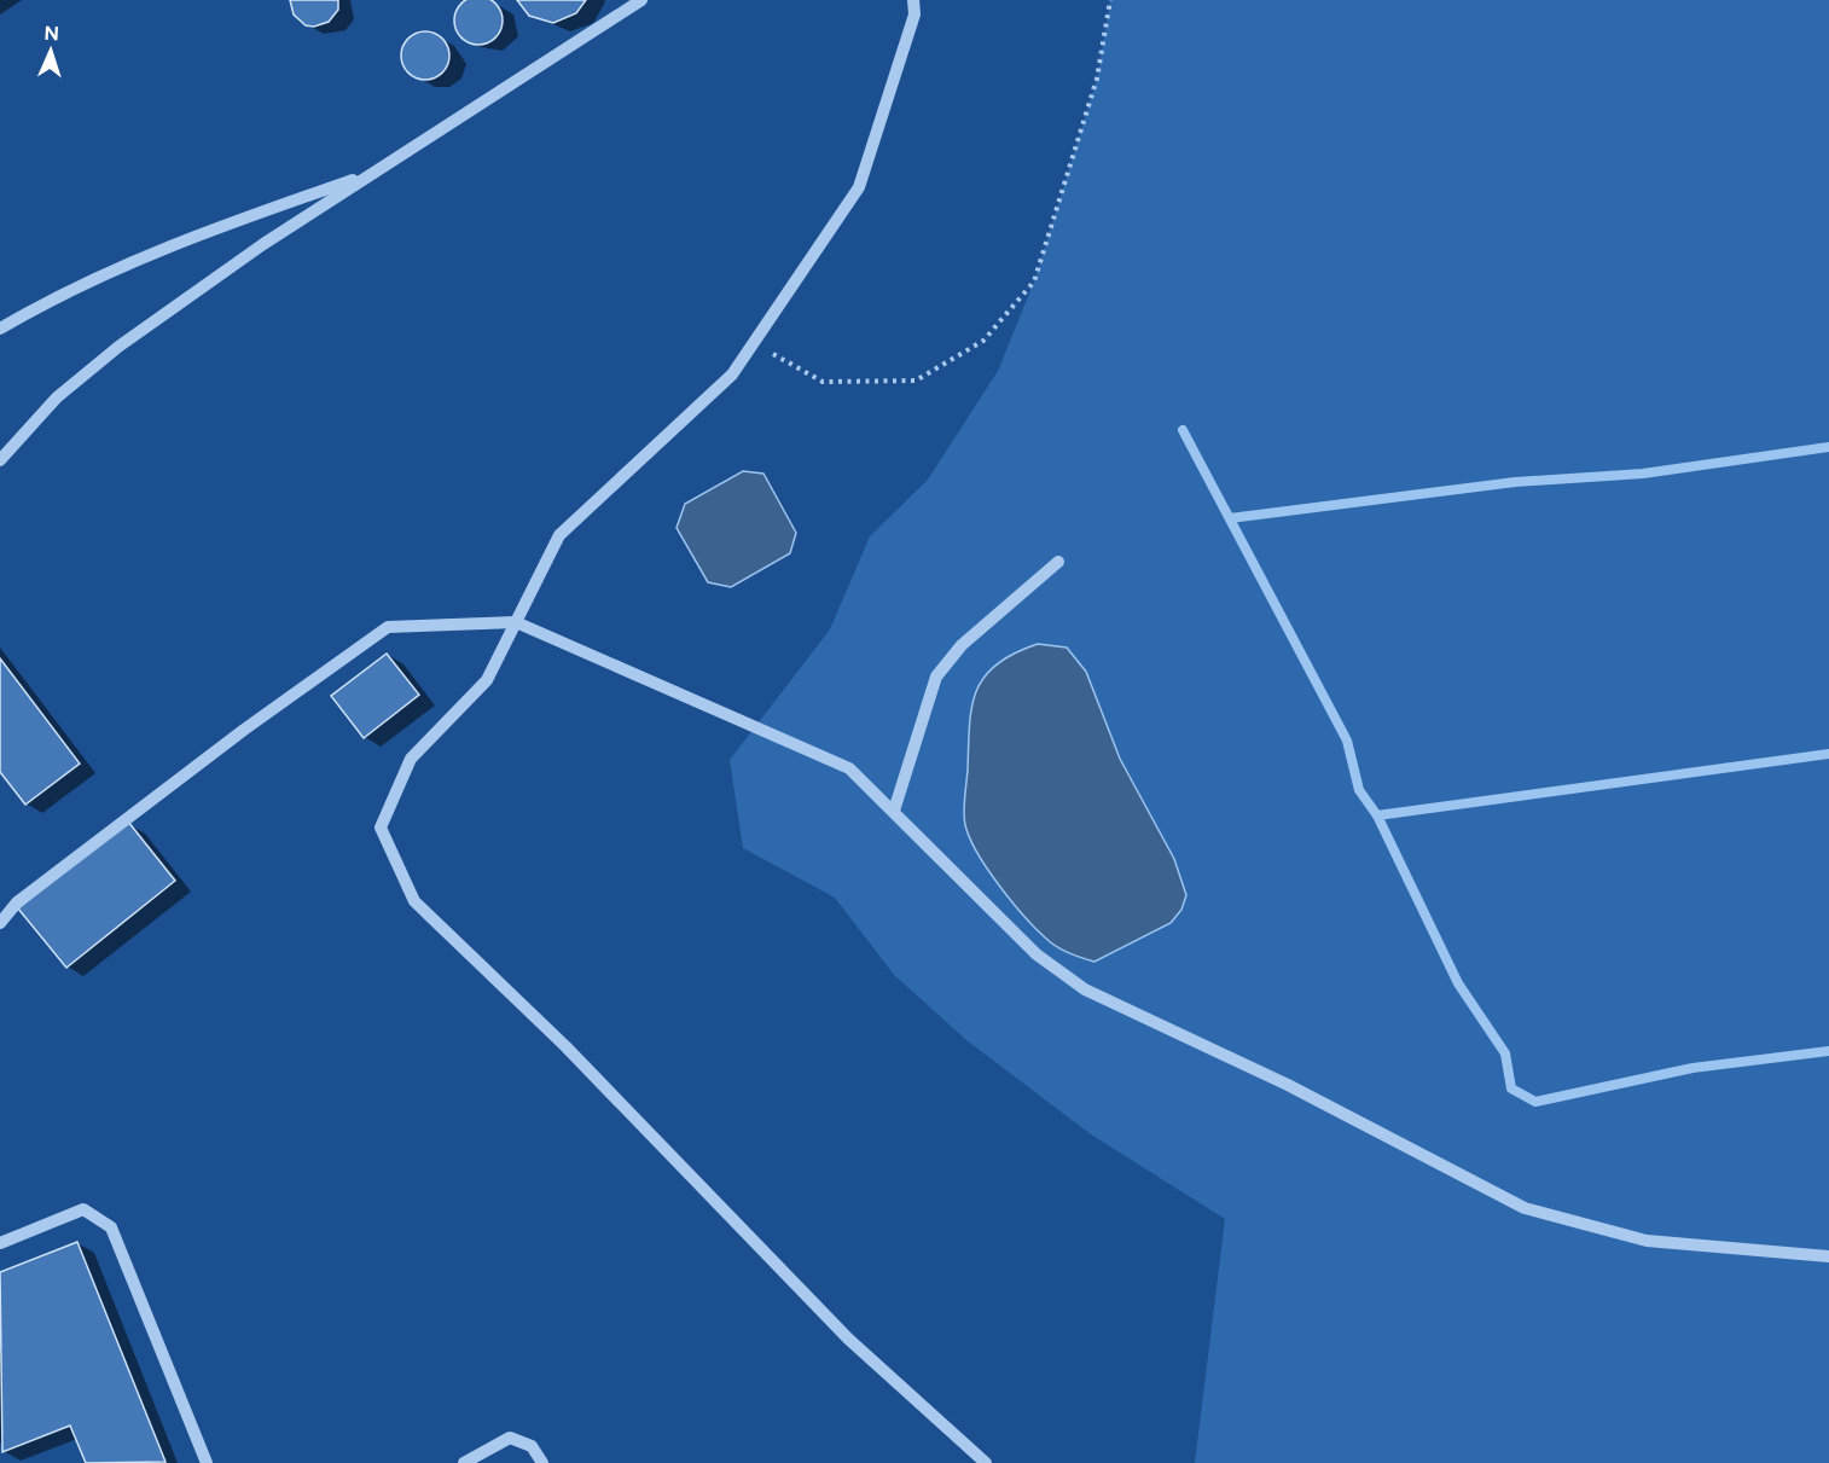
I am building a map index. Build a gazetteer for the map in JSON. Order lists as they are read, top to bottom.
{
  "north": "top"
}
